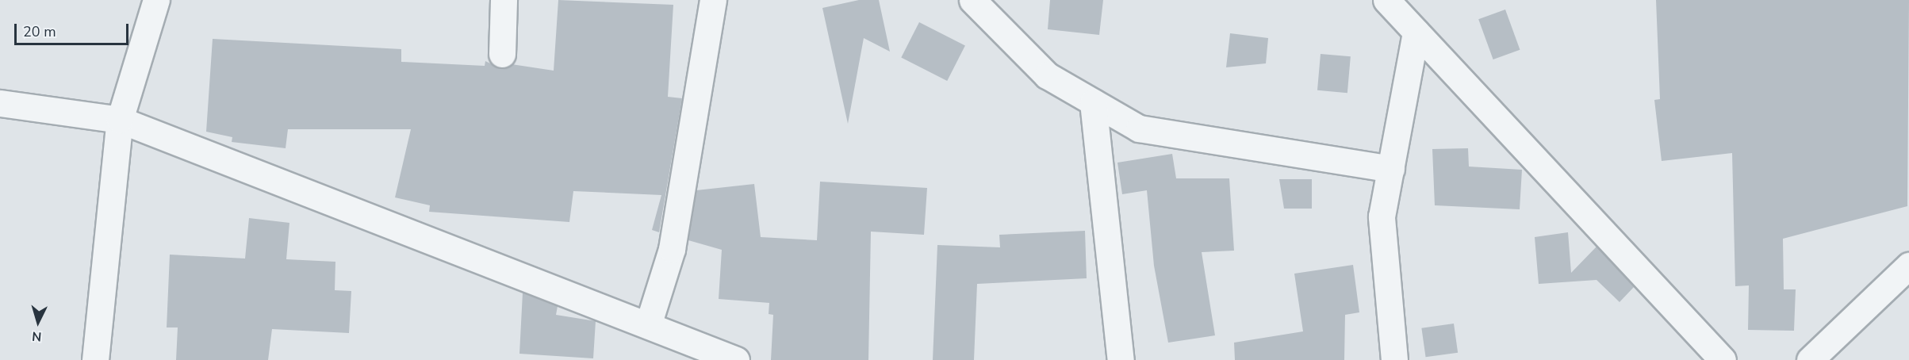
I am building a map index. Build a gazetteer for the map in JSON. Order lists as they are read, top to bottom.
{
  "scale_bar": "20 m",
  "north": "bottom"
}
